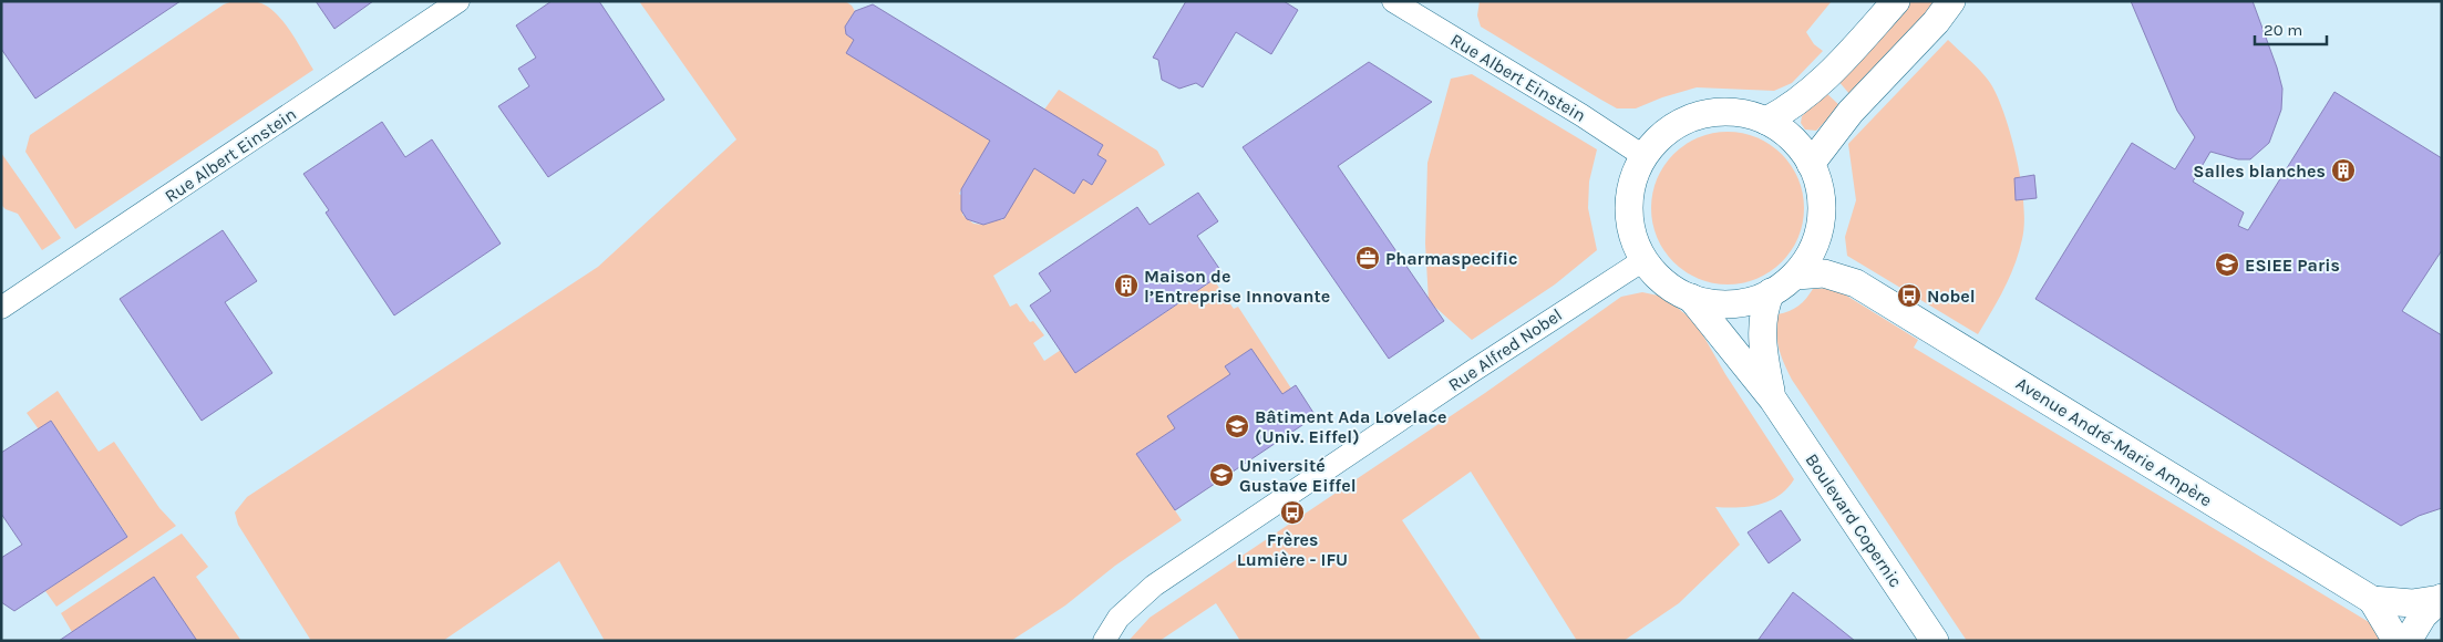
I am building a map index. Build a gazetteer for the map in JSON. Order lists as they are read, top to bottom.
{
  "streets": {
    "street": [
      "Rue Albert Einstein",
      "Rue Alfred Nobel",
      "Avenue André-Marie Ampère",
      "Boulevard Copernic"
    ]
  },
  "crossings": [
    ["Rue Albert Einstein", "Rue Alfred Nobel"],
    ["Rue Albert Einstein", "Avenue André-Marie Ampère"],
    ["Rue Albert Einstein", "Boulevard Copernic"],
    ["Rue Alfred Nobel", "Avenue André-Marie Ampère"],
    ["Rue Alfred Nobel", "Boulevard Copernic"],
    ["Avenue André-Marie Ampère", "Boulevard Copernic"]
  ],
  "places": {
    "building": ["Salles blanches", "Maison de l’Entreprise Innovante"],
    "office": ["Pharmaspecific"],
    "school or university": ["ESIEE Paris", "Bâtiment Ada Lovelace (Univ. Eiffel)", "Université Gustave Eiffel"],
    "bus stop": ["Nobel", "Frères Lumière - IFU"]
  },
  "scale_bar": "20 m"
}
